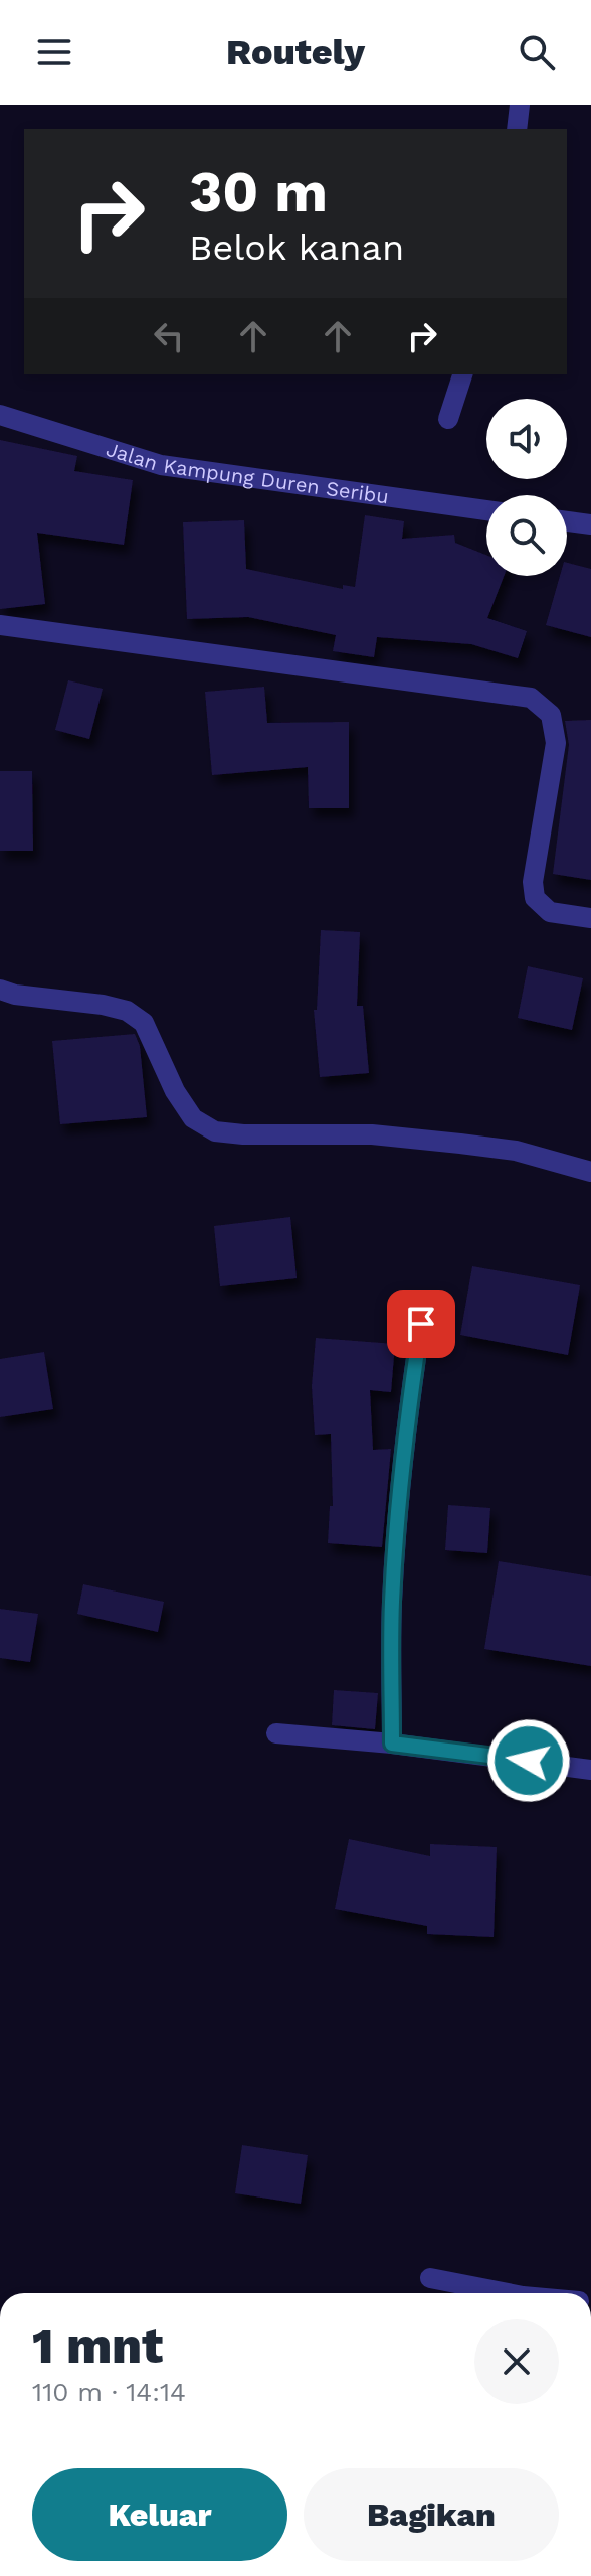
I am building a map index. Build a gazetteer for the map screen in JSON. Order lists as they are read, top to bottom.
{
  "streets": {
    "street": ["Jalan Kampung Duren Seribu"]
  },
  "page": {
    "header": "Routely",
    "turn": ["30 m", "Belok kanan"],
    "heading": ["1 mnt", "110 m · 14:14"],
    "buttons": ["Keluar", "Bagikan"]
  }
}
